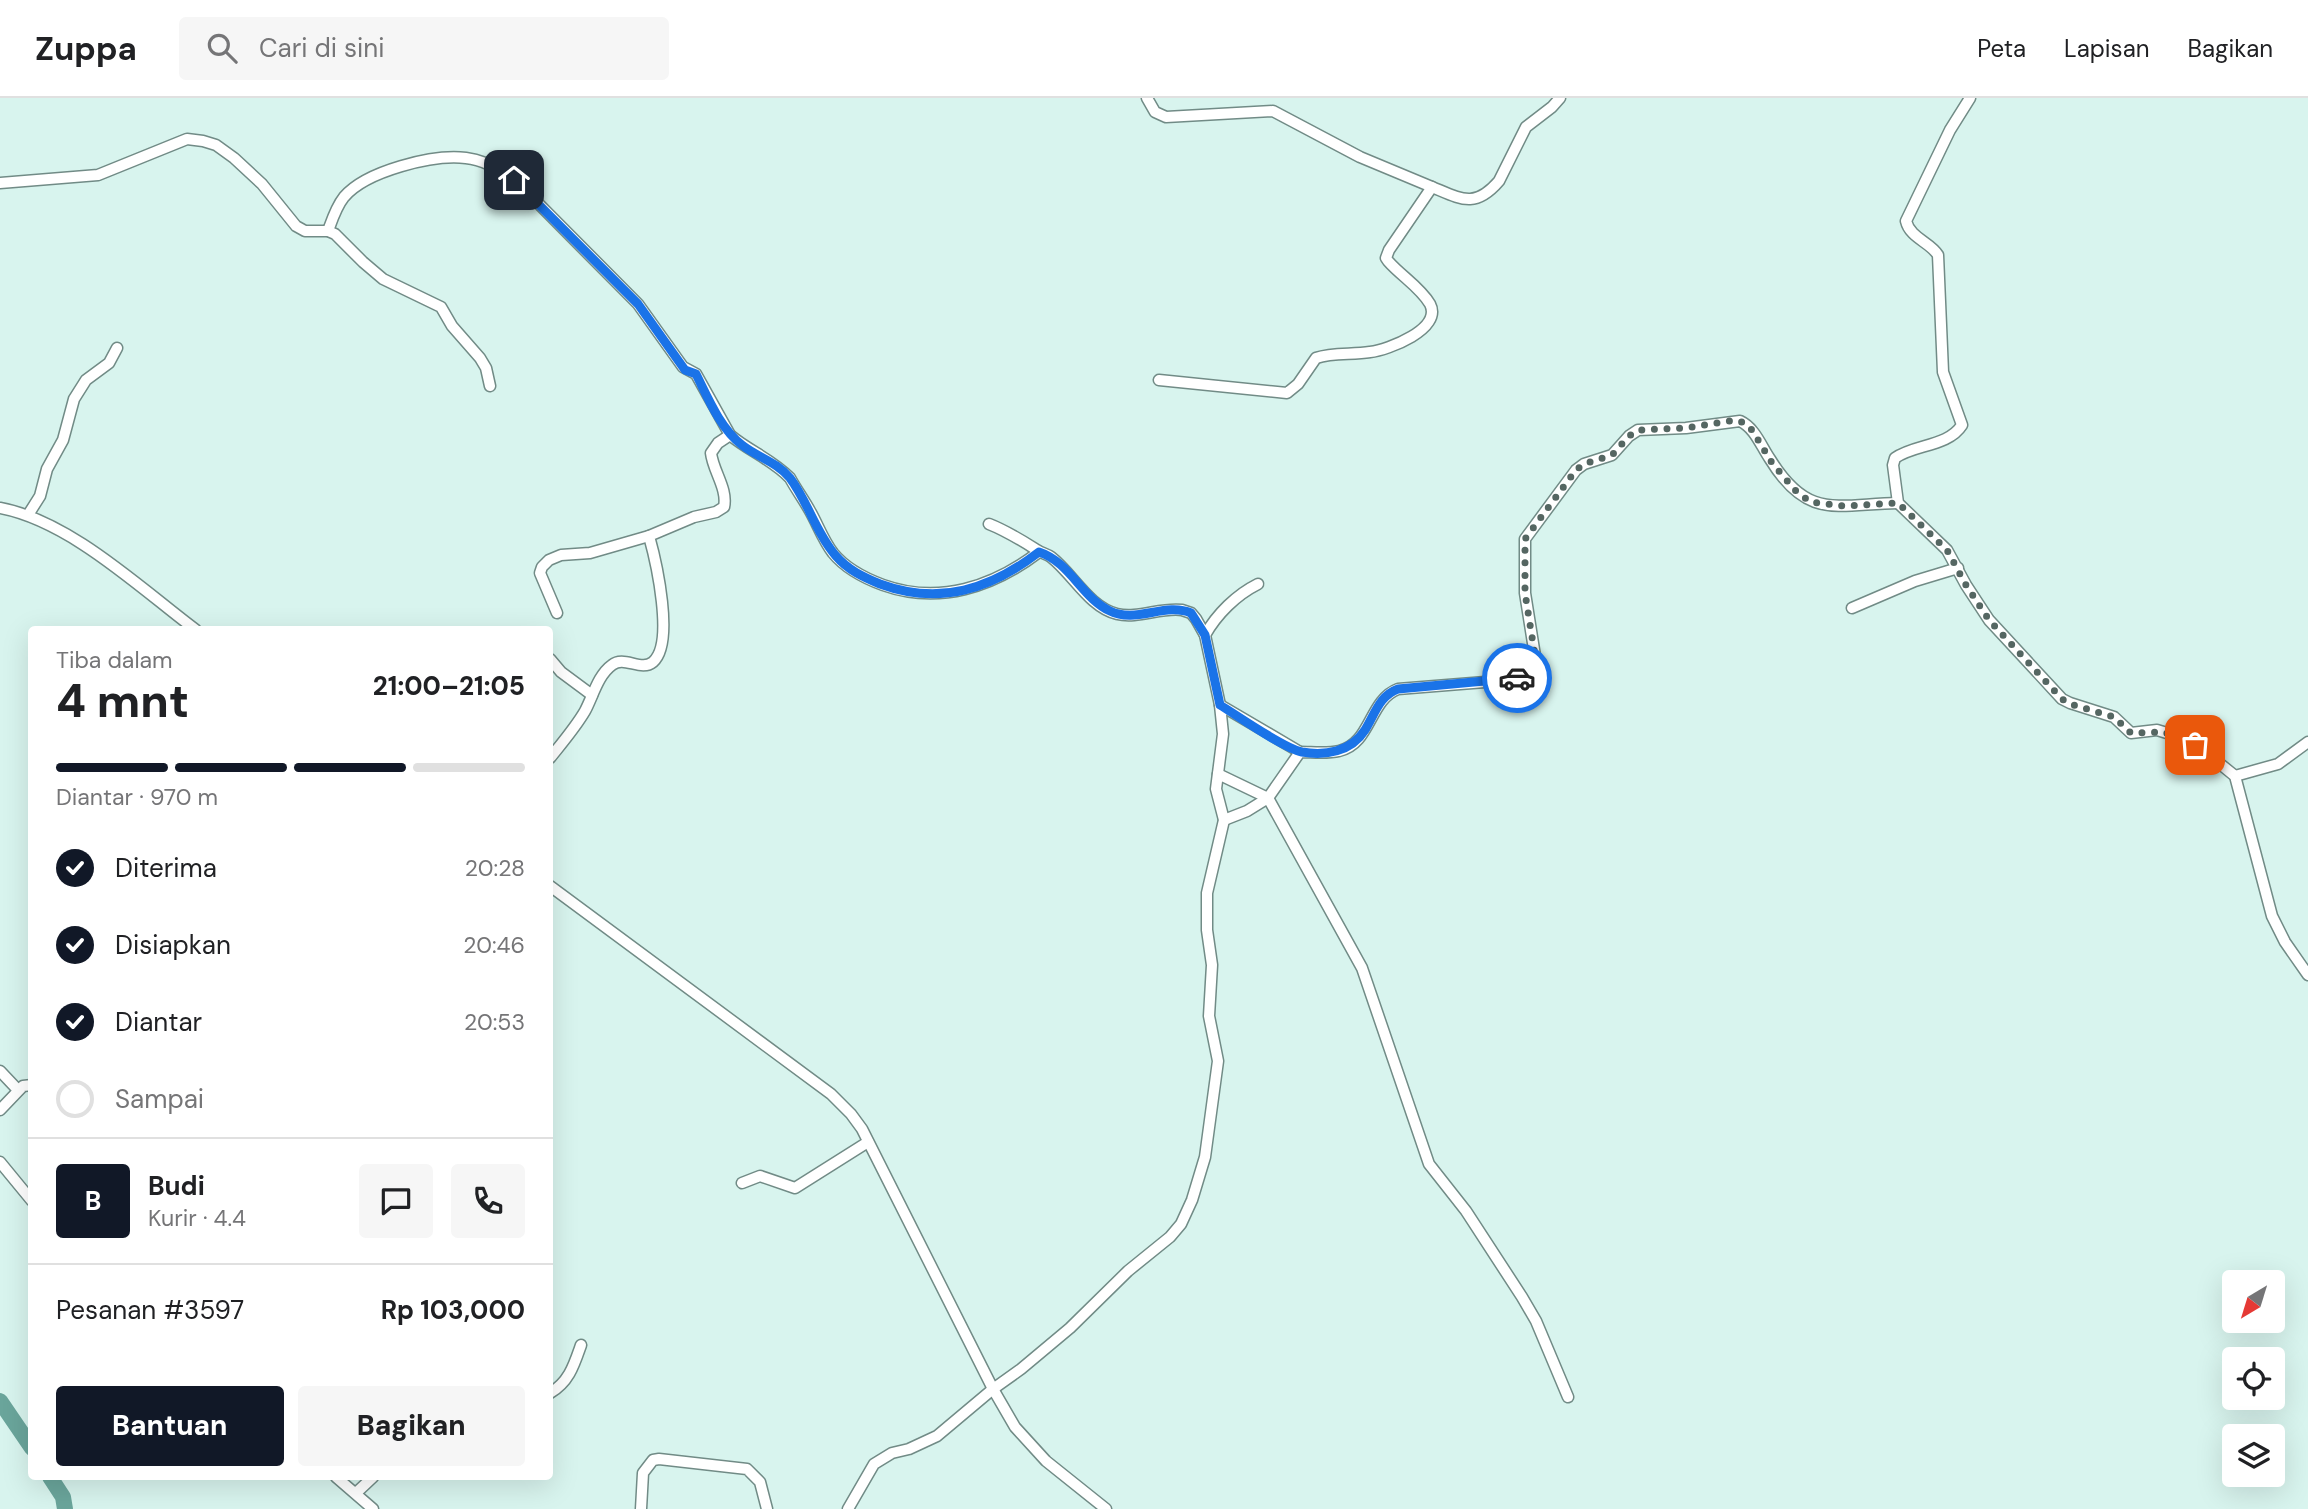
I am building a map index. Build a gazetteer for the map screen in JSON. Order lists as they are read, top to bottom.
{
  "north": "bottom left",
  "page": {
    "header": "Zuppa",
    "search": "Cari di sini",
    "nav": ["Peta", "Lapisan", "Bagikan"],
    "heading": ["4 mnt", "Tiba dalam", "21:00–21:05"],
    "panel": [
      "Budi",
      "Kurir · 4.4",
      "Pesanan #3597",
      "Rp 103,000"
    ],
    "bar": "Diantar · 970 m",
    "list": [
      ["Diterima", "20:28"],
      ["Disiapkan", "20:46"],
      ["Diantar", "20:53"],
      "Sampai"
    ],
    "round": "B",
    "buttons": ["Bantuan", "Bagikan"]
  }
}
